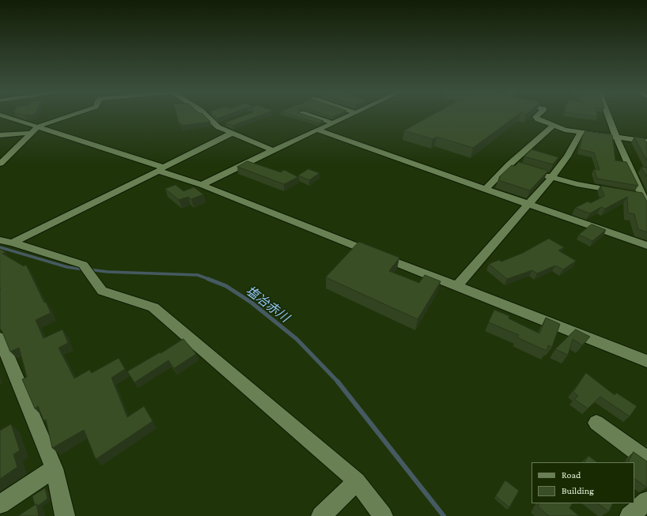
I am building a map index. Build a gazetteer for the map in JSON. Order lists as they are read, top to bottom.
{
  "water": ["塩冶赤川"],
  "legend": ["Road", "Building"]
}
